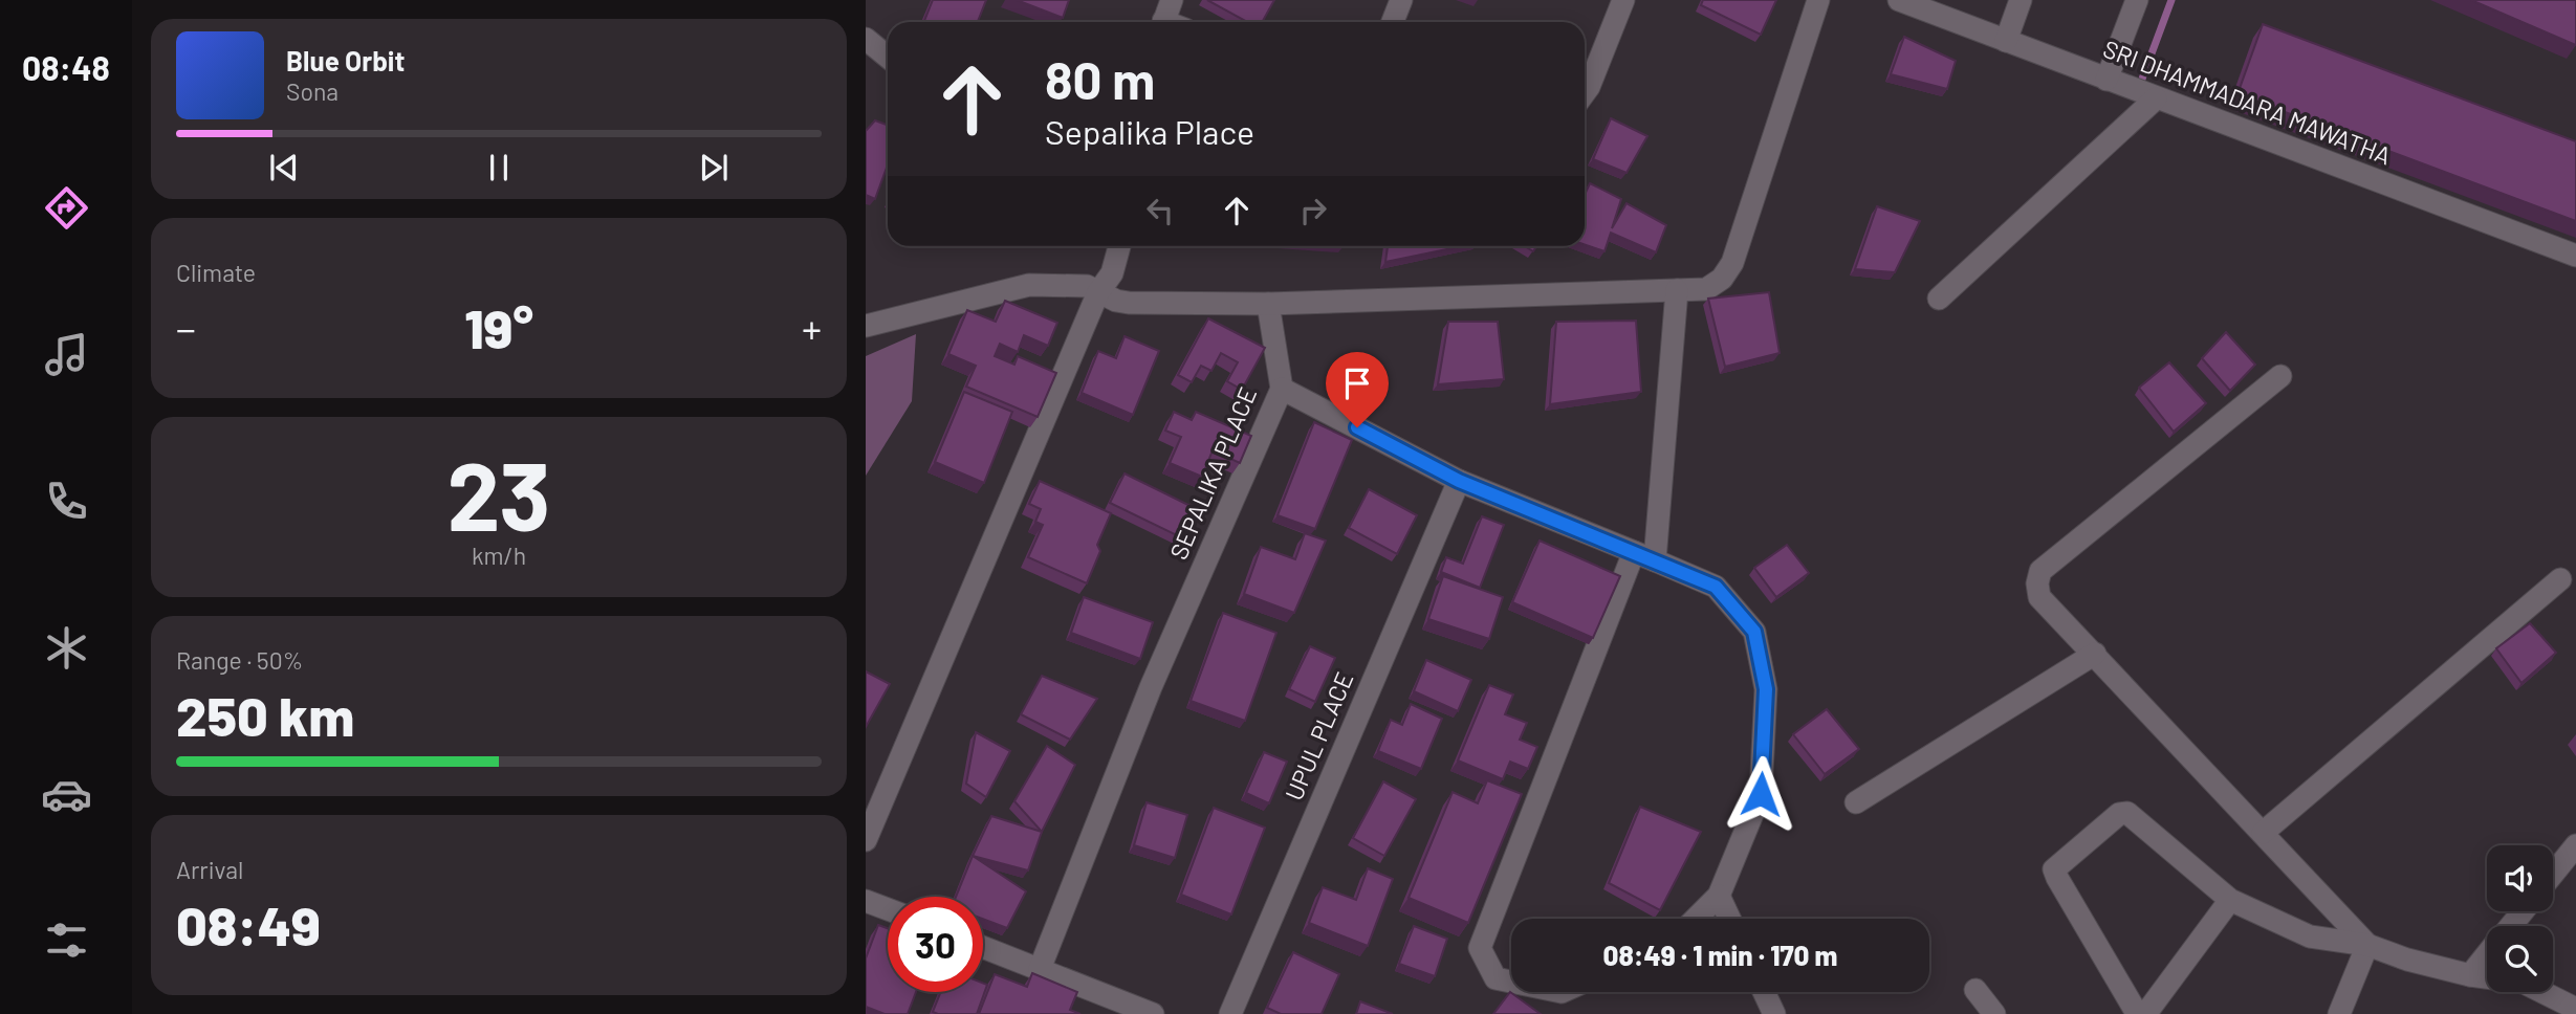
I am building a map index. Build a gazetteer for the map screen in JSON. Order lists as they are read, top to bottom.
{
  "streets": {
    "street": ["SRI DHAMMADARA MAWATHA", "SEPALIKA PLACE", "UPUL PLACE"]
  },
  "crossings": [
    ["SEPALIKA PLACE", "UPUL PLACE"]
  ],
  "page": {
    "tabs": "08:48",
    "turn": ["80 m", "Sepalika Place"],
    "song": ["Blue Orbit", "Sona"],
    "tile": [
      "Climate",
      ["23", "km/h"],
      ["Range · 50%", "250 km"],
      ["Arrival", "08:49"]
    ],
    "heat": ["−", "19°", "+"],
    "limit": "30",
    "trip": "08:49 · 1 min · 170 m"
  }
}
